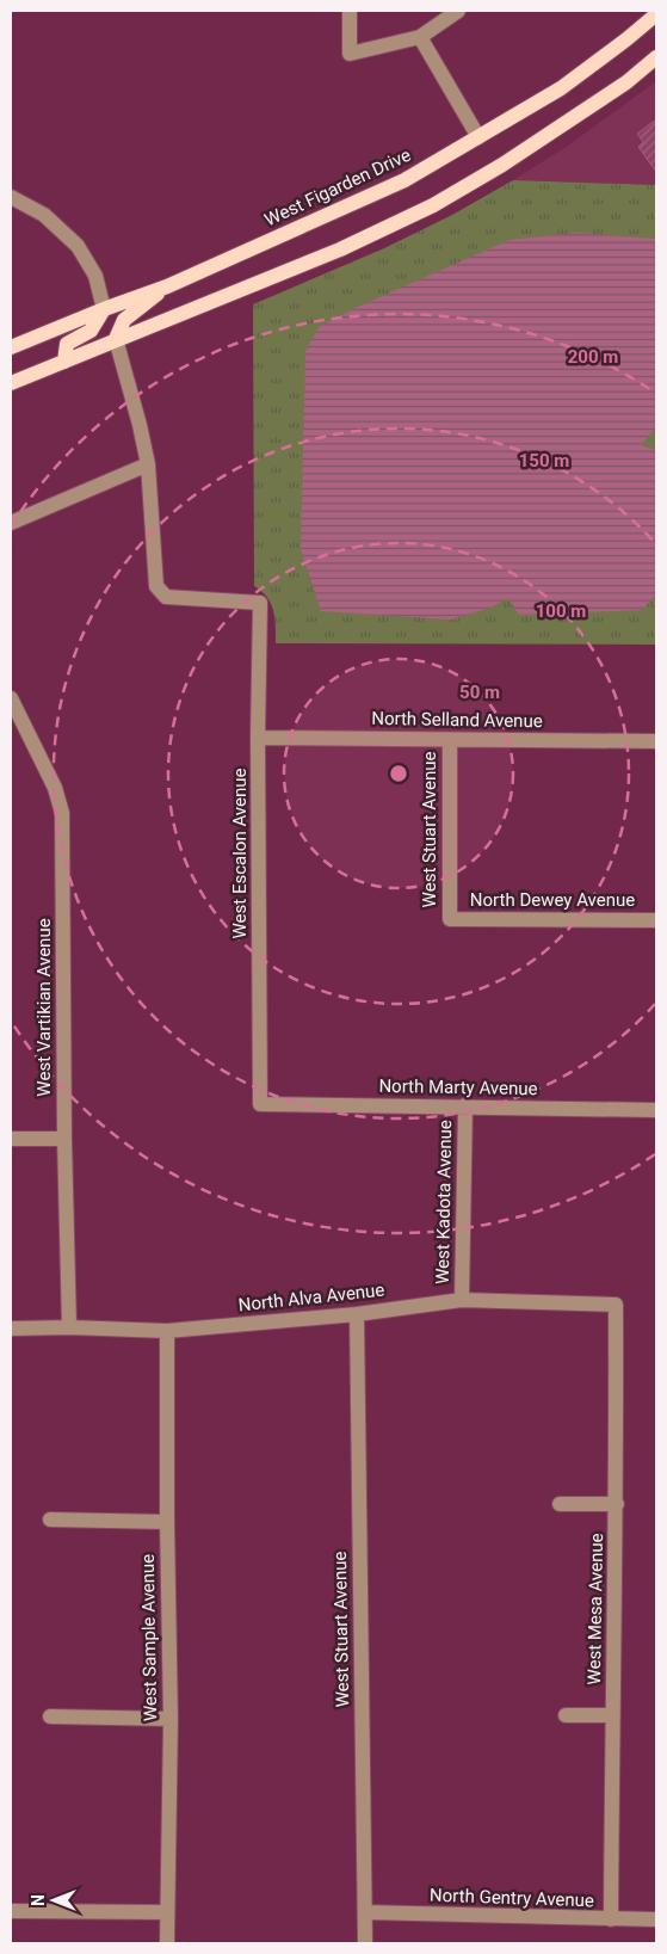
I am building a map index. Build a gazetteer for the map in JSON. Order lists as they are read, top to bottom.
{
  "streets": {
    "main road": ["West Figarden Drive"],
    "street": [
      "North Selland Avenue",
      "West Stuart Avenue",
      "West Escalon Avenue",
      "North Dewey Avenue",
      "West Vartikian Avenue",
      "North Marty Avenue",
      "West Kadota Avenue",
      "North Alva Avenue",
      "West Mesa Avenue",
      "West Sample Avenue",
      "North Gentry Avenue"
    ]
  },
  "crossings": [
    ["North Selland Avenue", "West Stuart Avenue"],
    ["North Selland Avenue", "West Escalon Avenue"],
    ["West Stuart Avenue", "North Dewey Avenue"],
    ["West Stuart Avenue", "North Alva Avenue"],
    ["West Stuart Avenue", "North Gentry Avenue"],
    ["West Escalon Avenue", "North Marty Avenue"],
    ["West Vartikian Avenue", "North Alva Avenue"],
    ["North Marty Avenue", "West Kadota Avenue"],
    ["West Kadota Avenue", "North Alva Avenue"],
    ["North Alva Avenue", "West Mesa Avenue"],
    ["North Alva Avenue", "West Sample Avenue"],
    ["West Mesa Avenue", "North Gentry Avenue"]
  ],
  "north": "left",
  "rings": [
    "200 m",
    "150 m",
    "100 m",
    "50 m"
  ]
}
